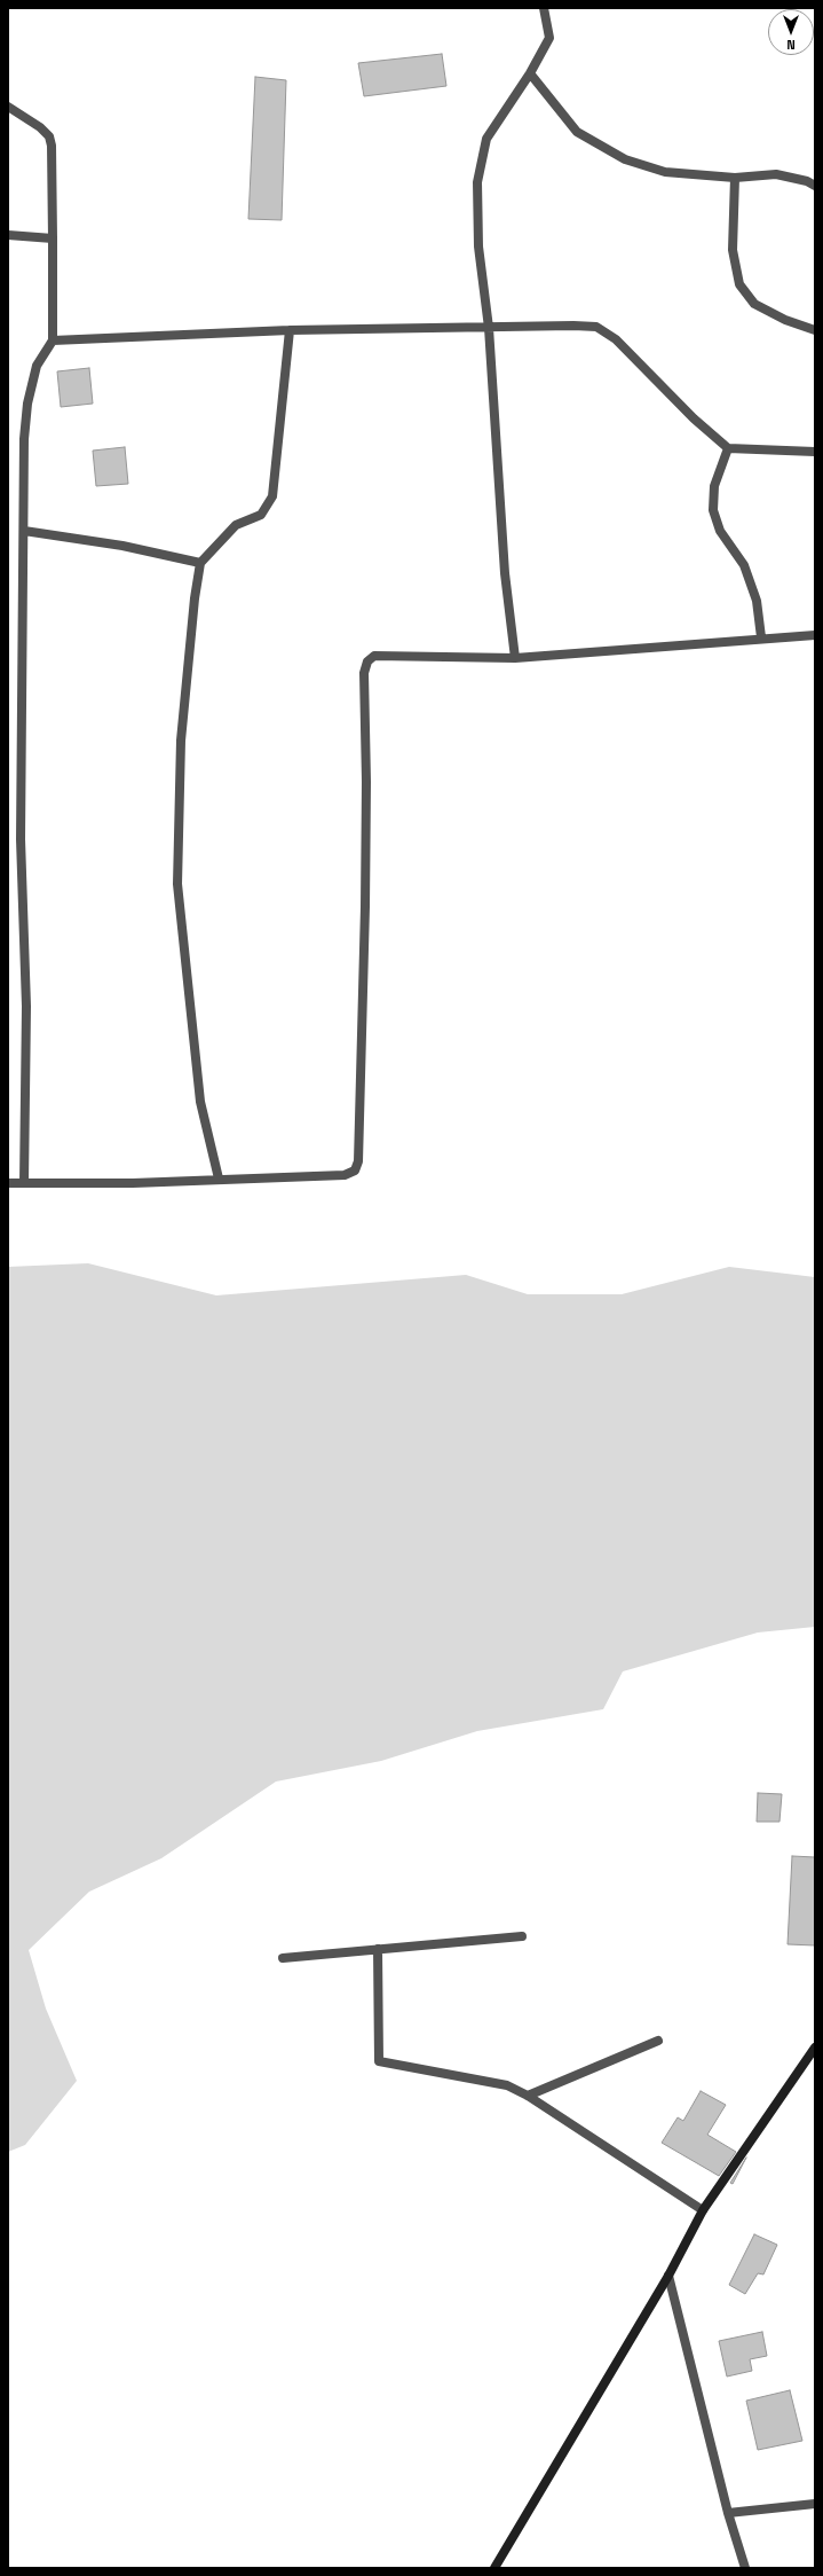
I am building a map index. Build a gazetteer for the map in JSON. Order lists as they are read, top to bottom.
{
  "north": "bottom"
}
